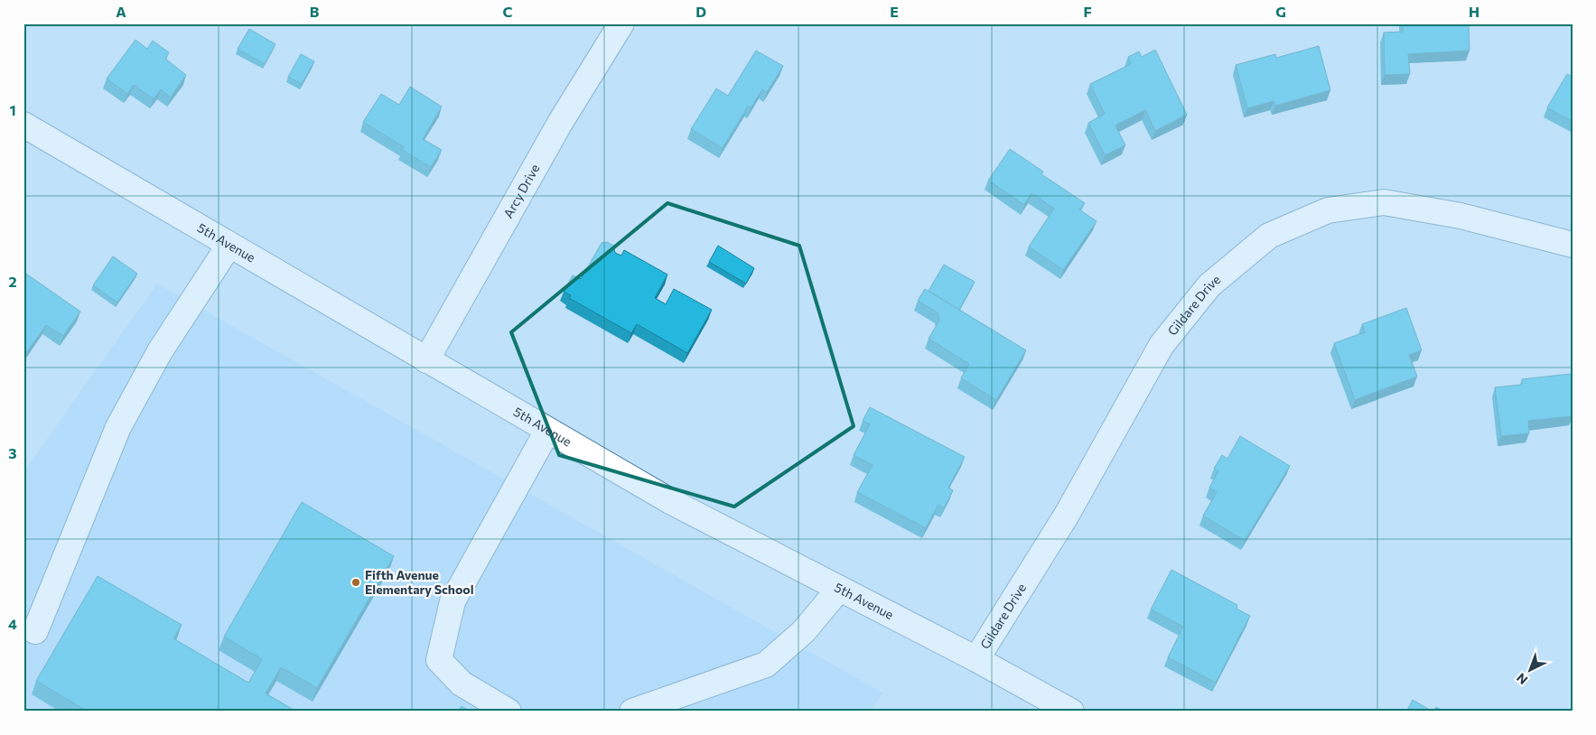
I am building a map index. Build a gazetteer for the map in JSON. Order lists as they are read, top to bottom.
{
  "streets": {
    "street": ["Arcy Drive", "5th Avenue", "Gildare Drive"]
  },
  "crossings": [
    ["Arcy Drive", "5th Avenue"],
    ["5th Avenue", "Gildare Drive"]
  ],
  "places": ["Fifth Avenue Elementary School"],
  "north": "bottom left",
  "grid": {
    "columns": [
      "A",
      "B",
      "C",
      "D",
      "E",
      "F",
      "G",
      "H"
    ],
    "rows": [
      "1",
      "2",
      "3",
      "4"
    ]
  }
}
